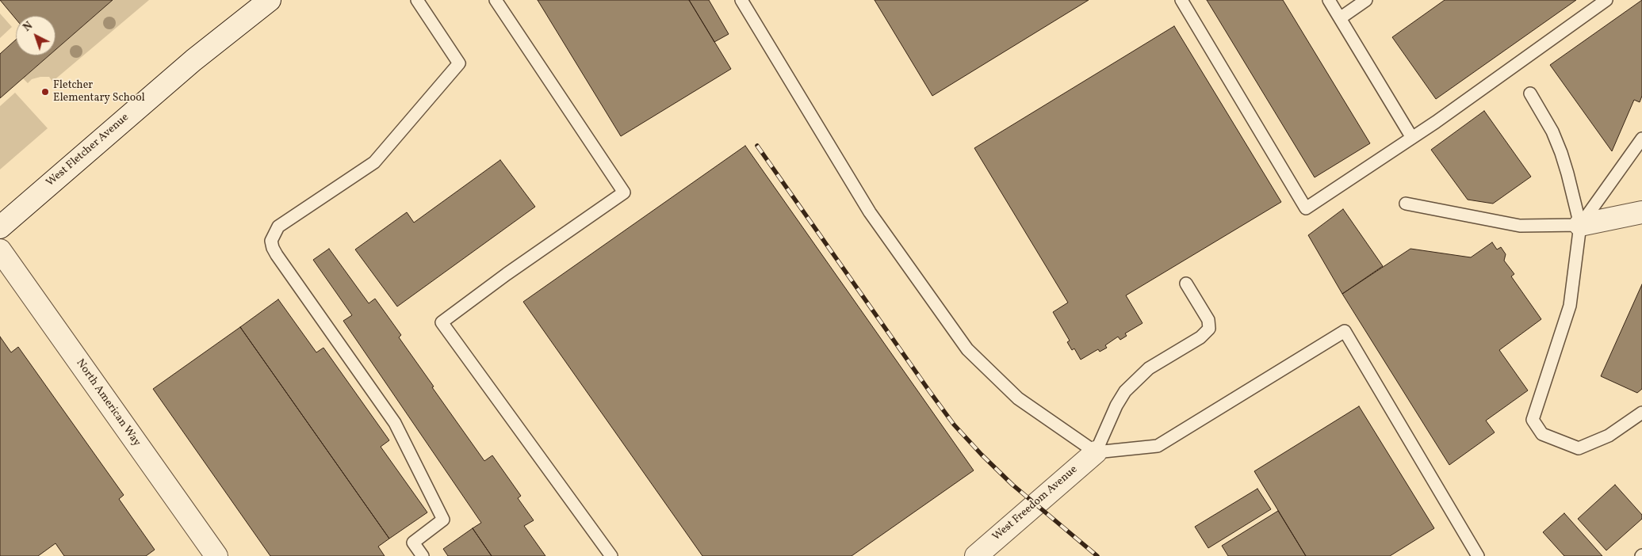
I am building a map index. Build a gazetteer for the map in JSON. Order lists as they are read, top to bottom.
{
  "streets": {
    "street": ["West Fletcher Avenue", "North American Way", "West Freedom Avenue"]
  },
  "places": ["Fletcher Elementary School"],
  "north": "top left"
}
